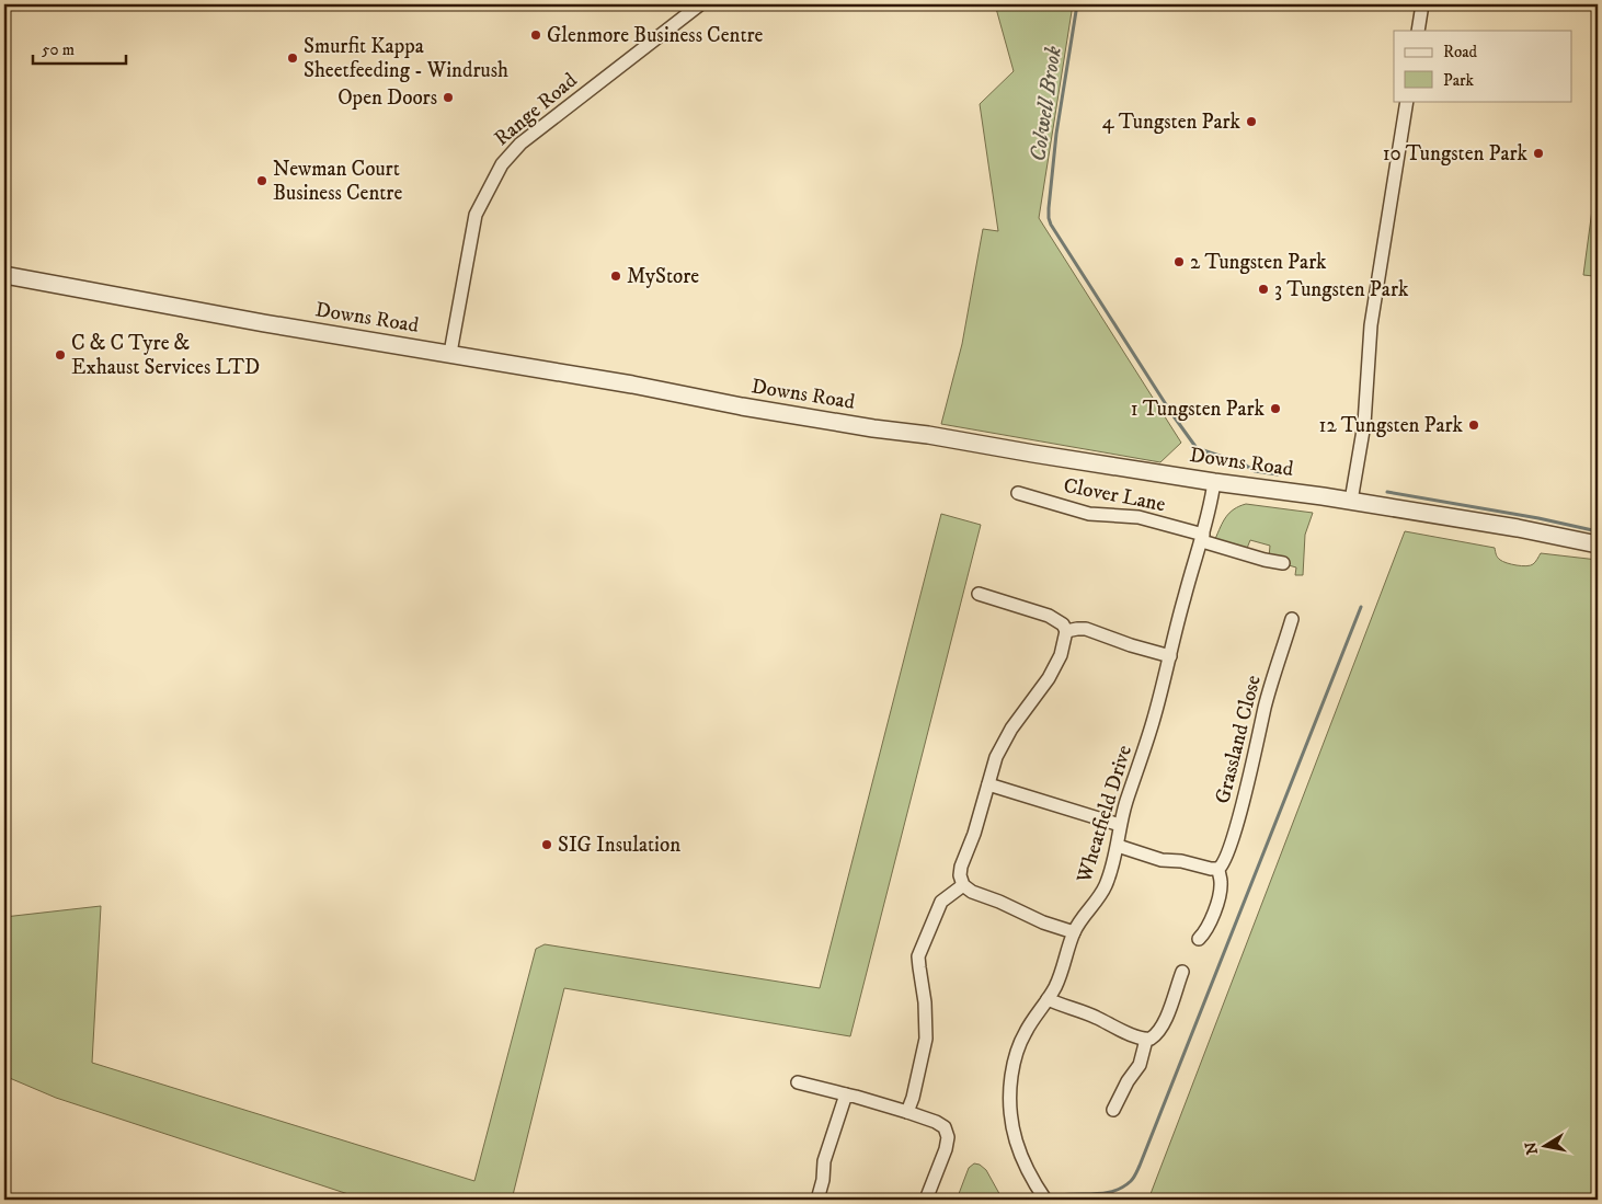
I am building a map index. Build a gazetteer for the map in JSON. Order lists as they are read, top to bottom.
{
  "streets": {
    "street": [
      "Range Road",
      "Downs Road",
      "Clover Lane",
      "Grassland Close",
      "Wheatfield Drive"
    ]
  },
  "crossings": [
    ["Range Road", "Downs Road"],
    ["Downs Road", "Wheatfield Drive"],
    ["Clover Lane", "Wheatfield Drive"]
  ],
  "water": ["Colwell Brook"],
  "places": [
    "Glenmore Business Centre",
    "Smurfit Kappa Sheetfeeding - Windrush",
    "Open Doors",
    "4 Tungsten Park",
    "10 Tungsten Park",
    "Newman Court Business Centre",
    "2 Tungsten Park",
    "MyStore",
    "3 Tungsten Park",
    "C & C Tyre & Exhaust Services LTD",
    "1 Tungsten Park",
    "12 Tungsten Park",
    "SIG Insulation"
  ],
  "legend": ["Road", "Park"],
  "scale_bar": "50 m",
  "north": "left"
}
